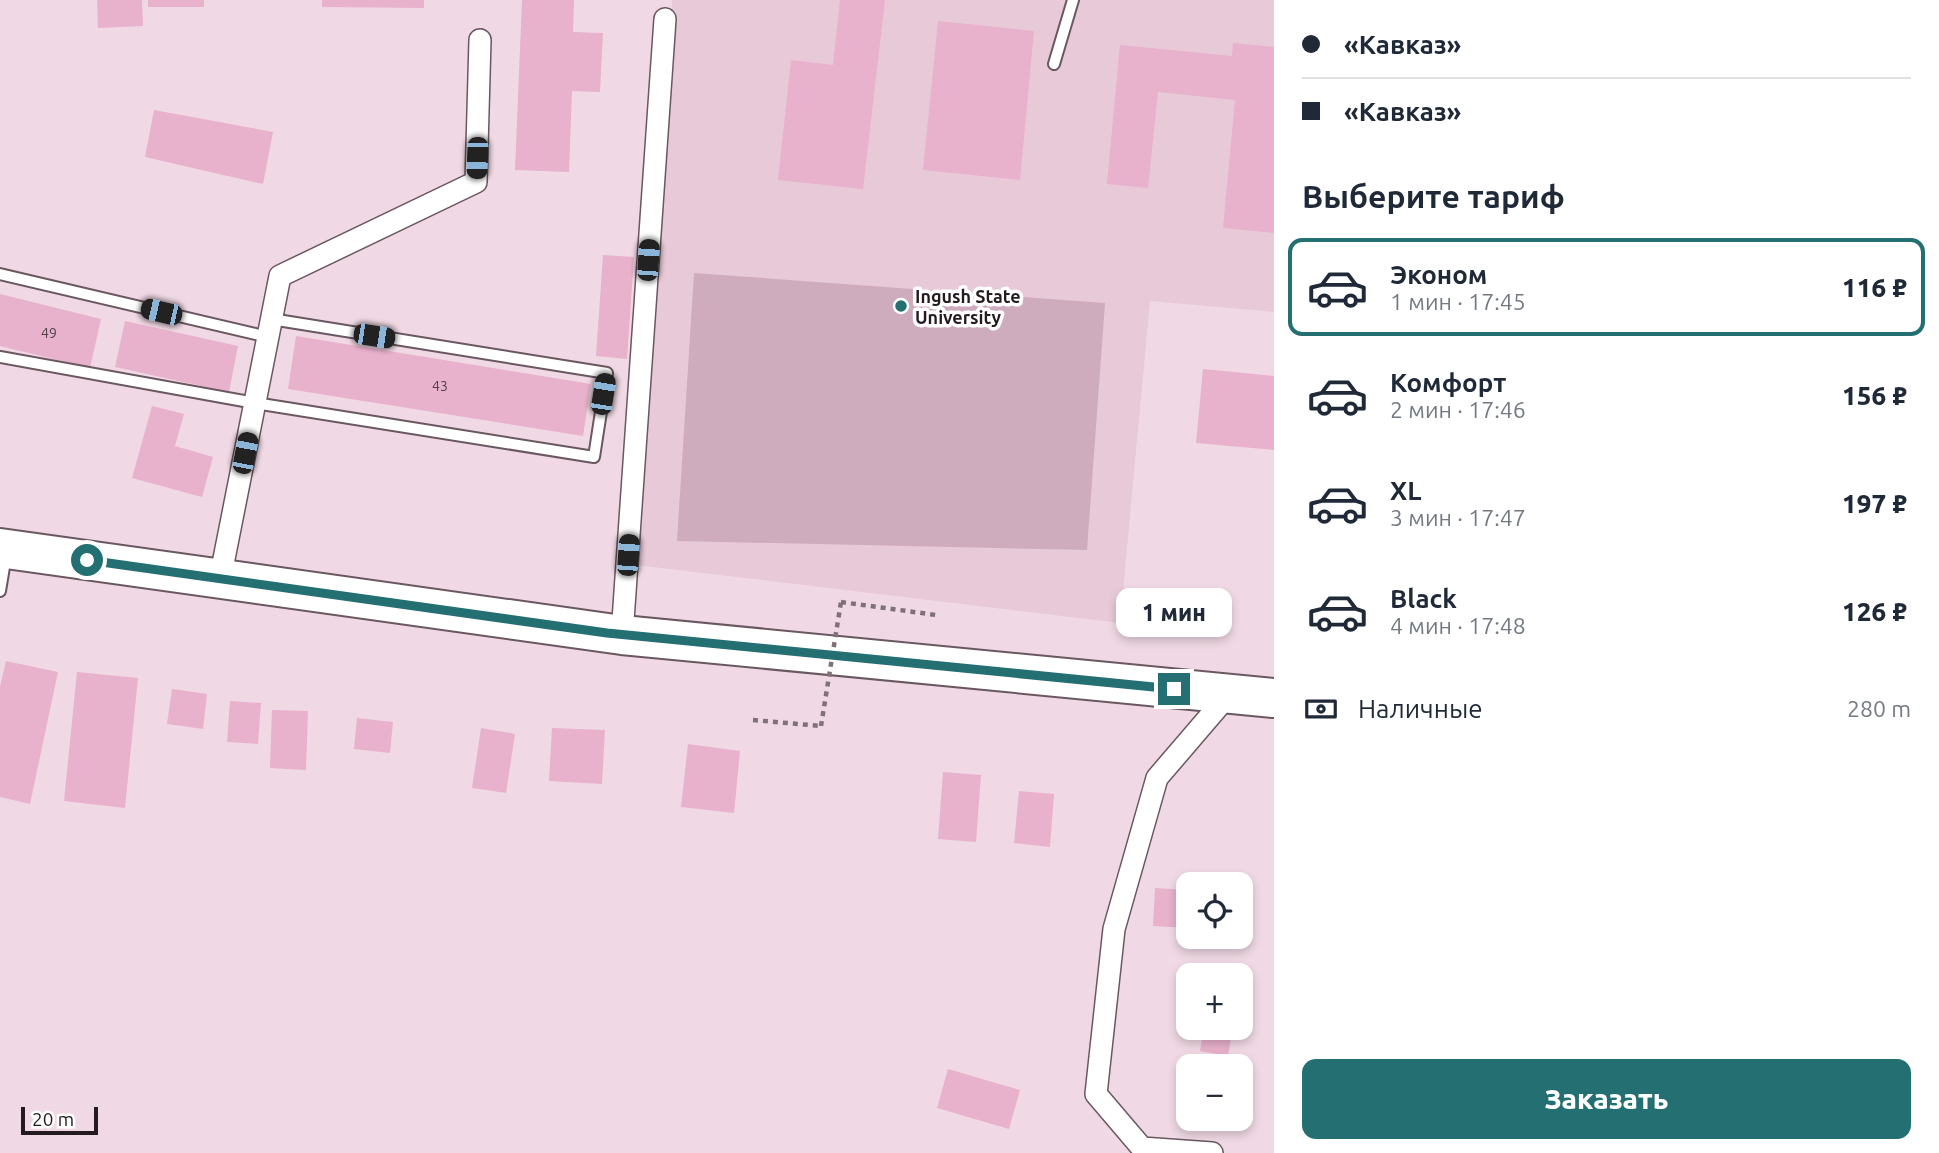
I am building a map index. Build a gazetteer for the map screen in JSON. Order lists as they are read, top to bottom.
{
  "places": ["Ingush State University"],
  "house_numbers": ["49", "43"],
  "scale_bar": "20 m",
  "page": {
    "banner": ["«Кавказ»", "«Кавказ»"],
    "heading": "Выберите тариф",
    "list": [
      {
        "name": "Эконом",
        "note": "1 мин · 17:45",
        "value": "116 ₽"
      },
      {
        "name": "Комфорт",
        "note": "2 мин · 17:46",
        "value": "156 ₽"
      },
      {
        "name": "XL",
        "note": "3 мин · 17:47",
        "value": "197 ₽"
      },
      {
        "name": "Black",
        "note": "4 мин · 17:48",
        "value": "126 ₽"
      }
    ],
    "bubble": "1 мин",
    "pay": ["Наличные", "280 m"],
    "map_buttons": ["+", "−"],
    "buttons": "Заказать",
    "scale": "20 m"
  }
}
